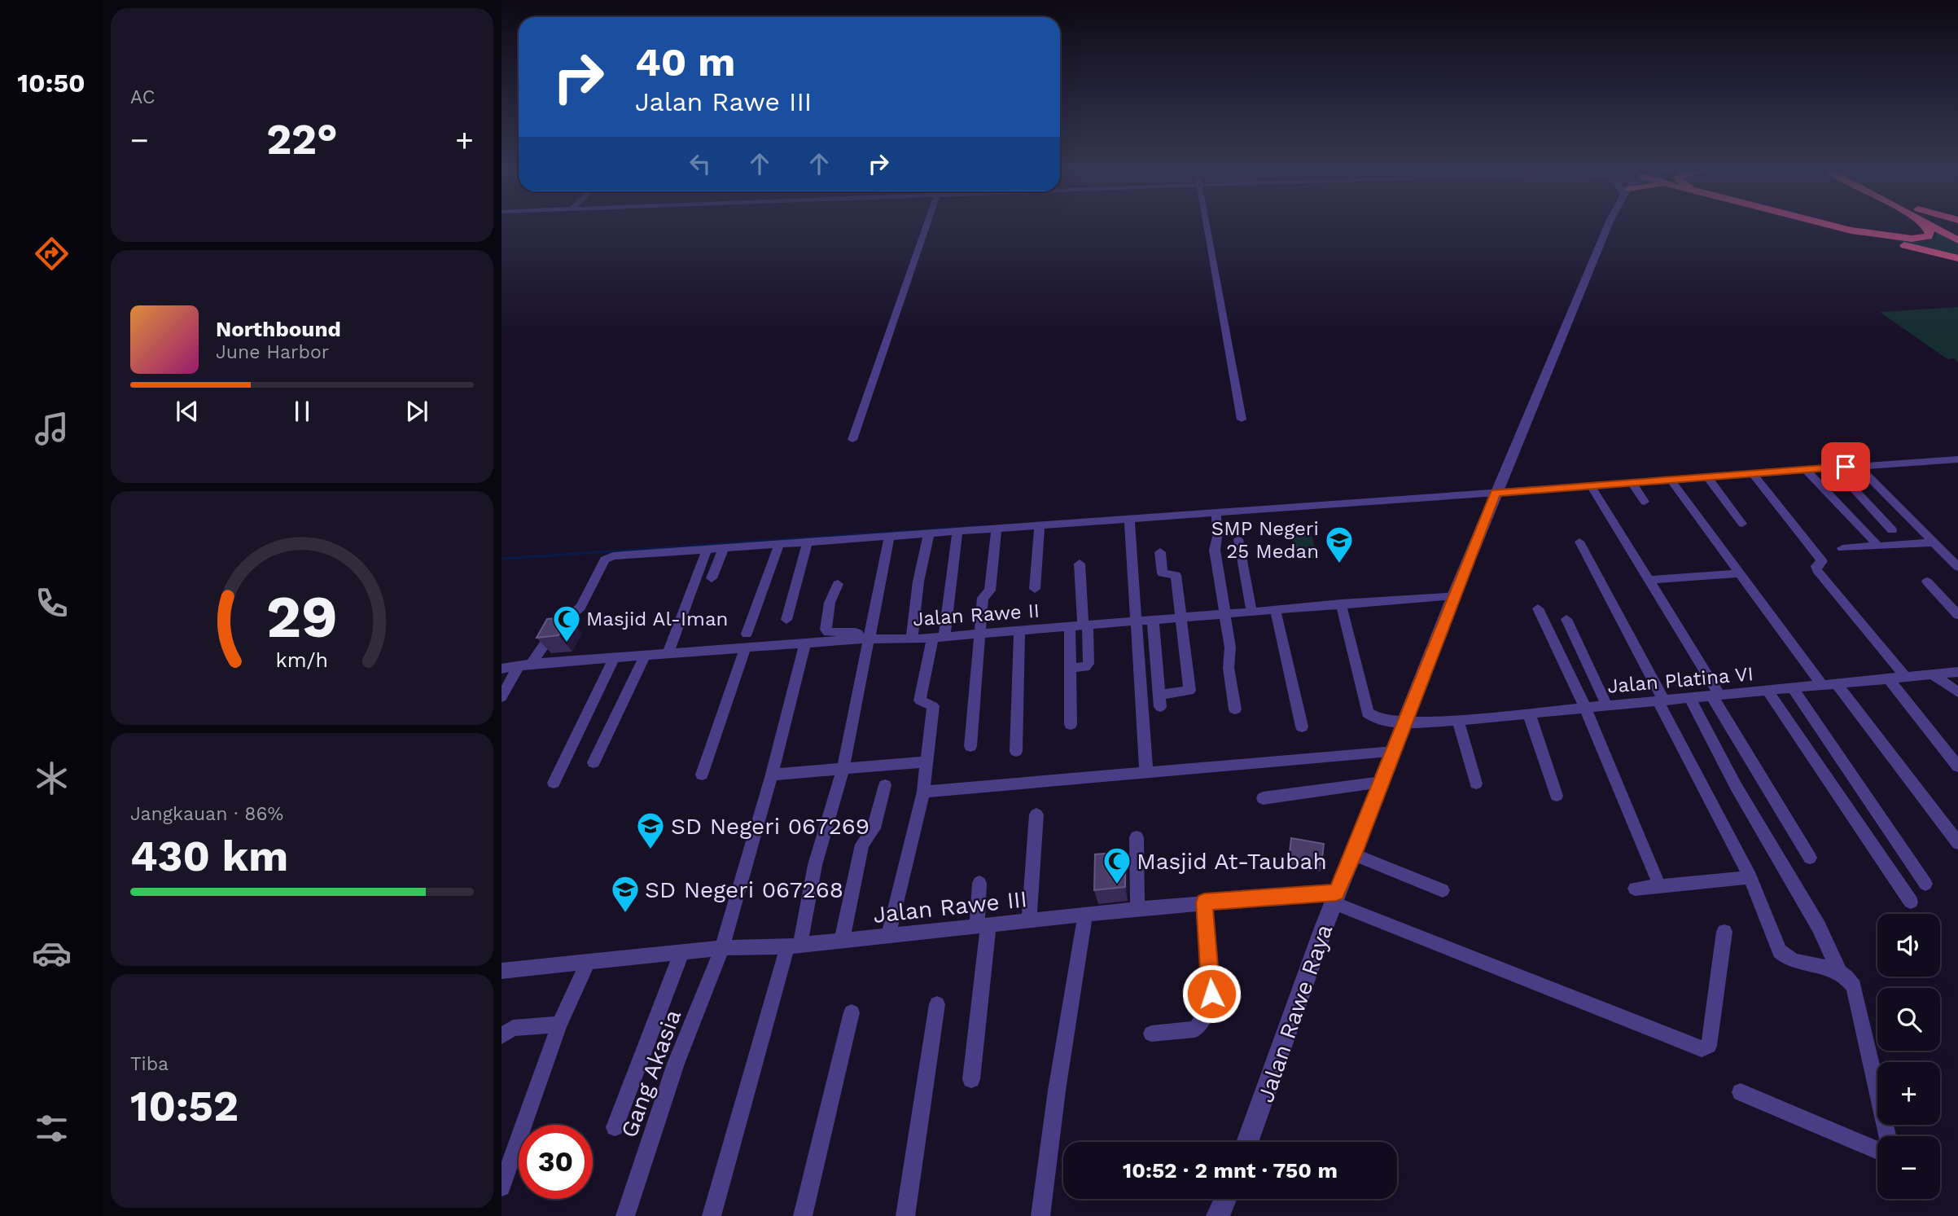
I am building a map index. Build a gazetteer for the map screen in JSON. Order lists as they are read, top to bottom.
{
  "streets": {
    "street": [
      "Jalan Rawe II",
      "Jalan Platina VI",
      "Jalan Rawe III",
      "Jalan Rawe Raya",
      "Gang Akasia"
    ]
  },
  "crossings": [
    ["Jalan Rawe II", "Jalan Platina VI"],
    ["Jalan Rawe II", "Jalan Rawe Raya"],
    ["Jalan Rawe II", "Gang Akasia"],
    ["Jalan Platina VI", "Jalan Rawe Raya"],
    ["Jalan Rawe III", "Jalan Rawe Raya"],
    ["Jalan Rawe III", "Gang Akasia"]
  ],
  "places": {
    "school or university": ["SMP Negeri 25 Medan", "SD Negeri 067269", "SD Negeri 067268"],
    "mosque": ["Masjid Al-Iman", "Masjid At-Taubah"]
  },
  "page": {
    "tabs": "10:50",
    "tile": [
      "AC",
      ["Jangkauan · 86%", "430 km"],
      ["Tiba", "10:52"]
    ],
    "turn": ["40 m", "Jalan Rawe III"],
    "heat": ["−", "22°", "+"],
    "song": ["Northbound", "June Harbor"],
    "map_buttons": ["+", "−"],
    "limit": "30",
    "trip": "10:52 · 2 mnt · 750 m",
    "gauge": ["29", "km/h"]
  }
}
